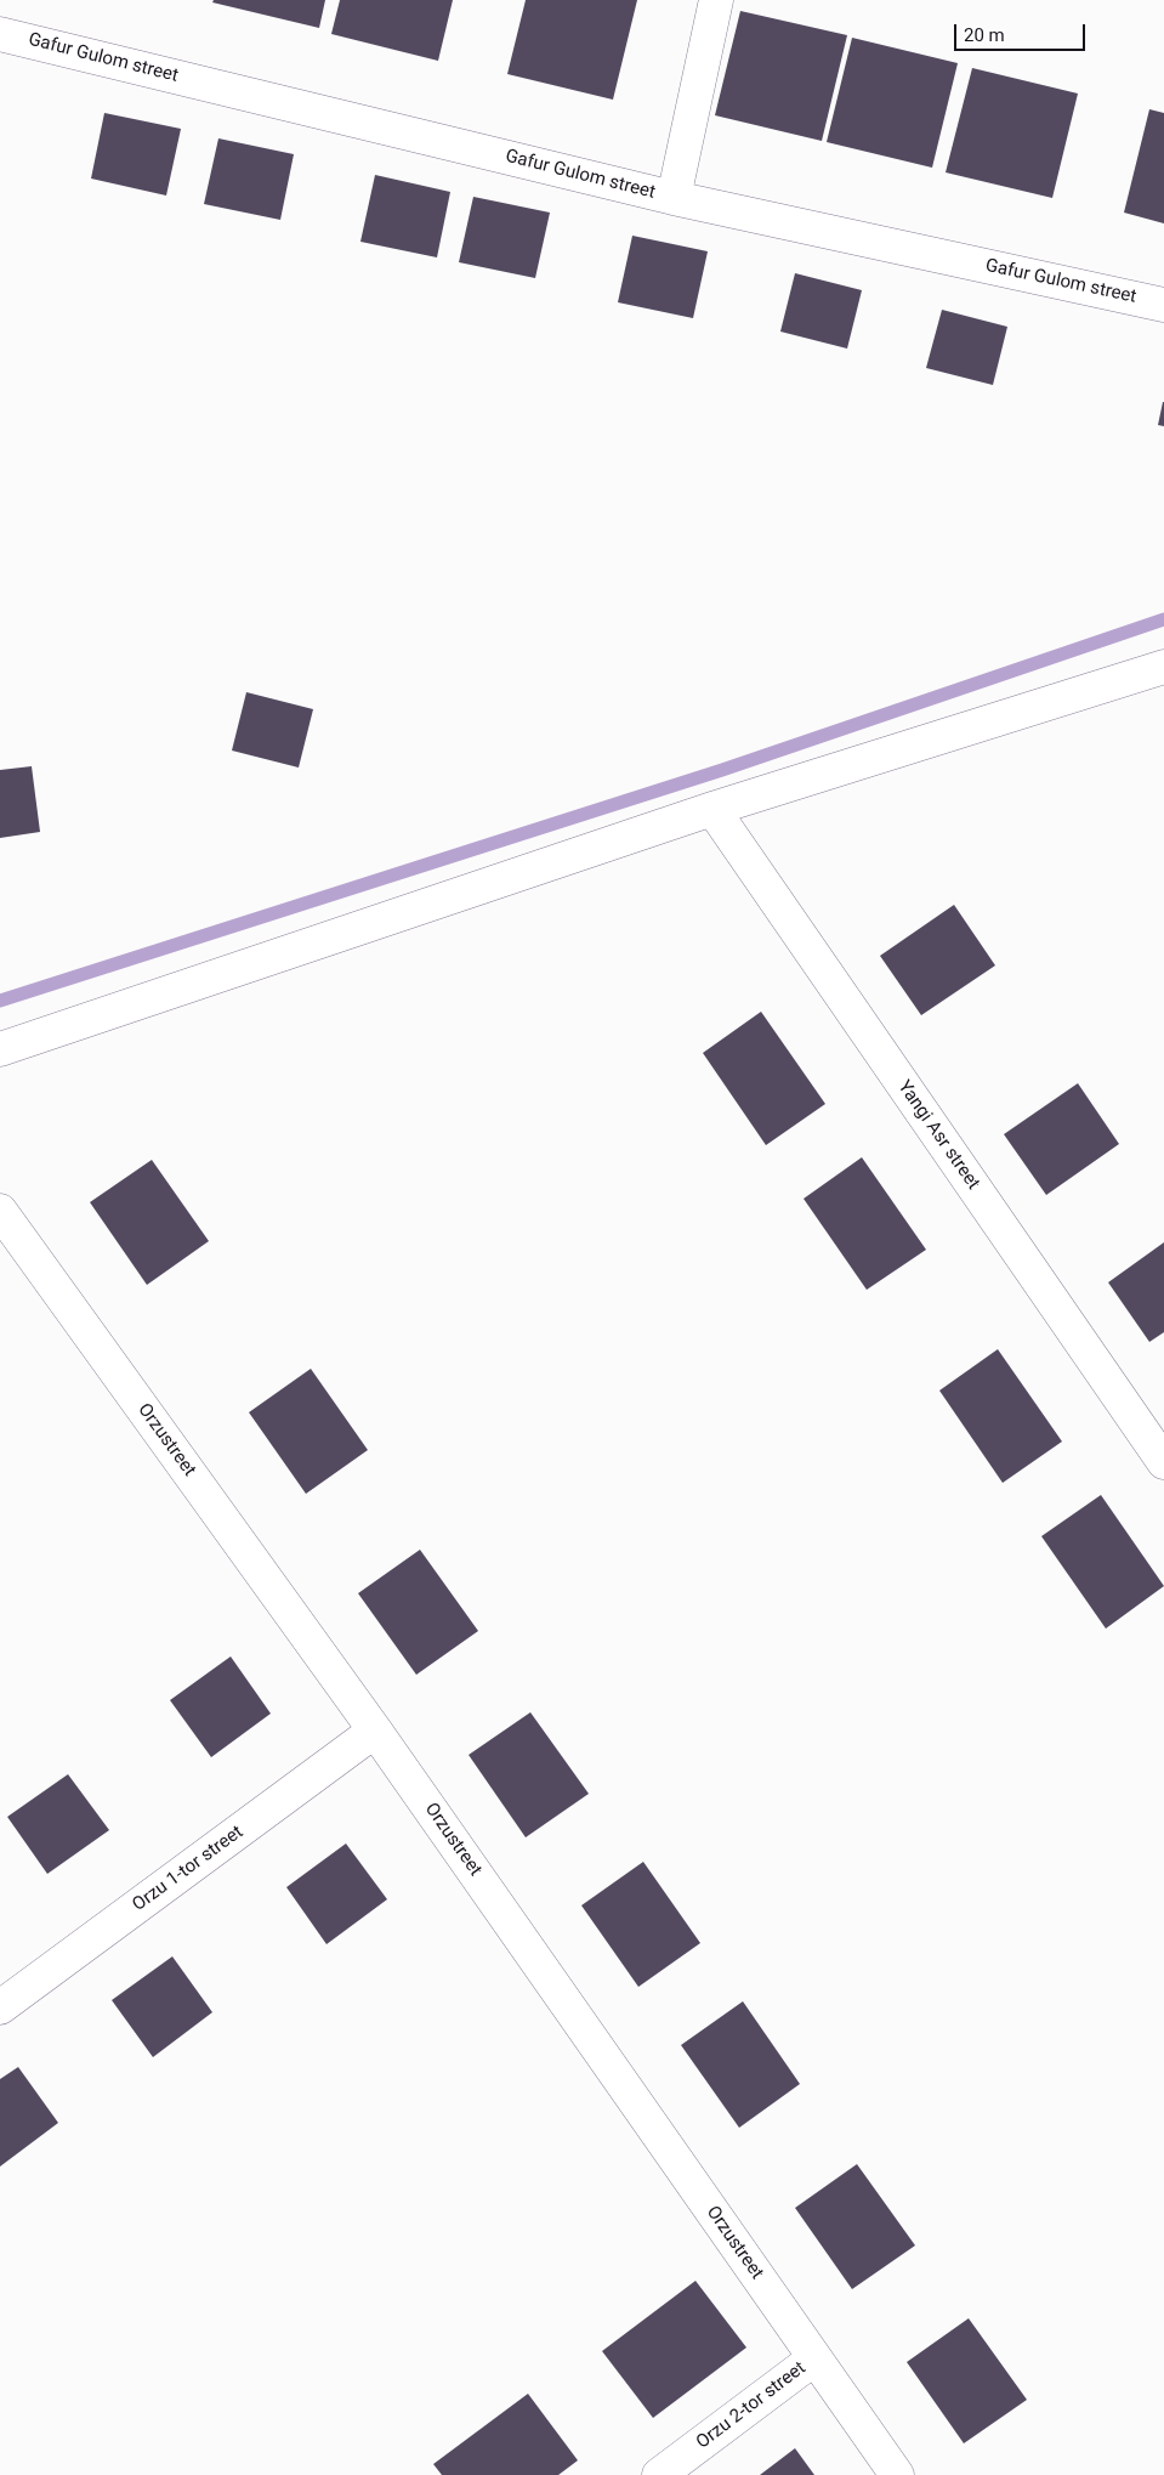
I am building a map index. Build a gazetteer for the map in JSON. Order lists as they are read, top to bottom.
{
  "streets": {
    "street": [
      "Gafur Gulom street",
      "Yangi Asr street",
      "Orzustreet",
      "Orzu 1-tor street",
      "Orzu 2-tor street"
    ]
  },
  "crossings": [
    ["Orzustreet", "Orzu 1-tor street"],
    ["Orzustreet", "Orzu 2-tor street"]
  ],
  "scale_bar": "20 m"
}
